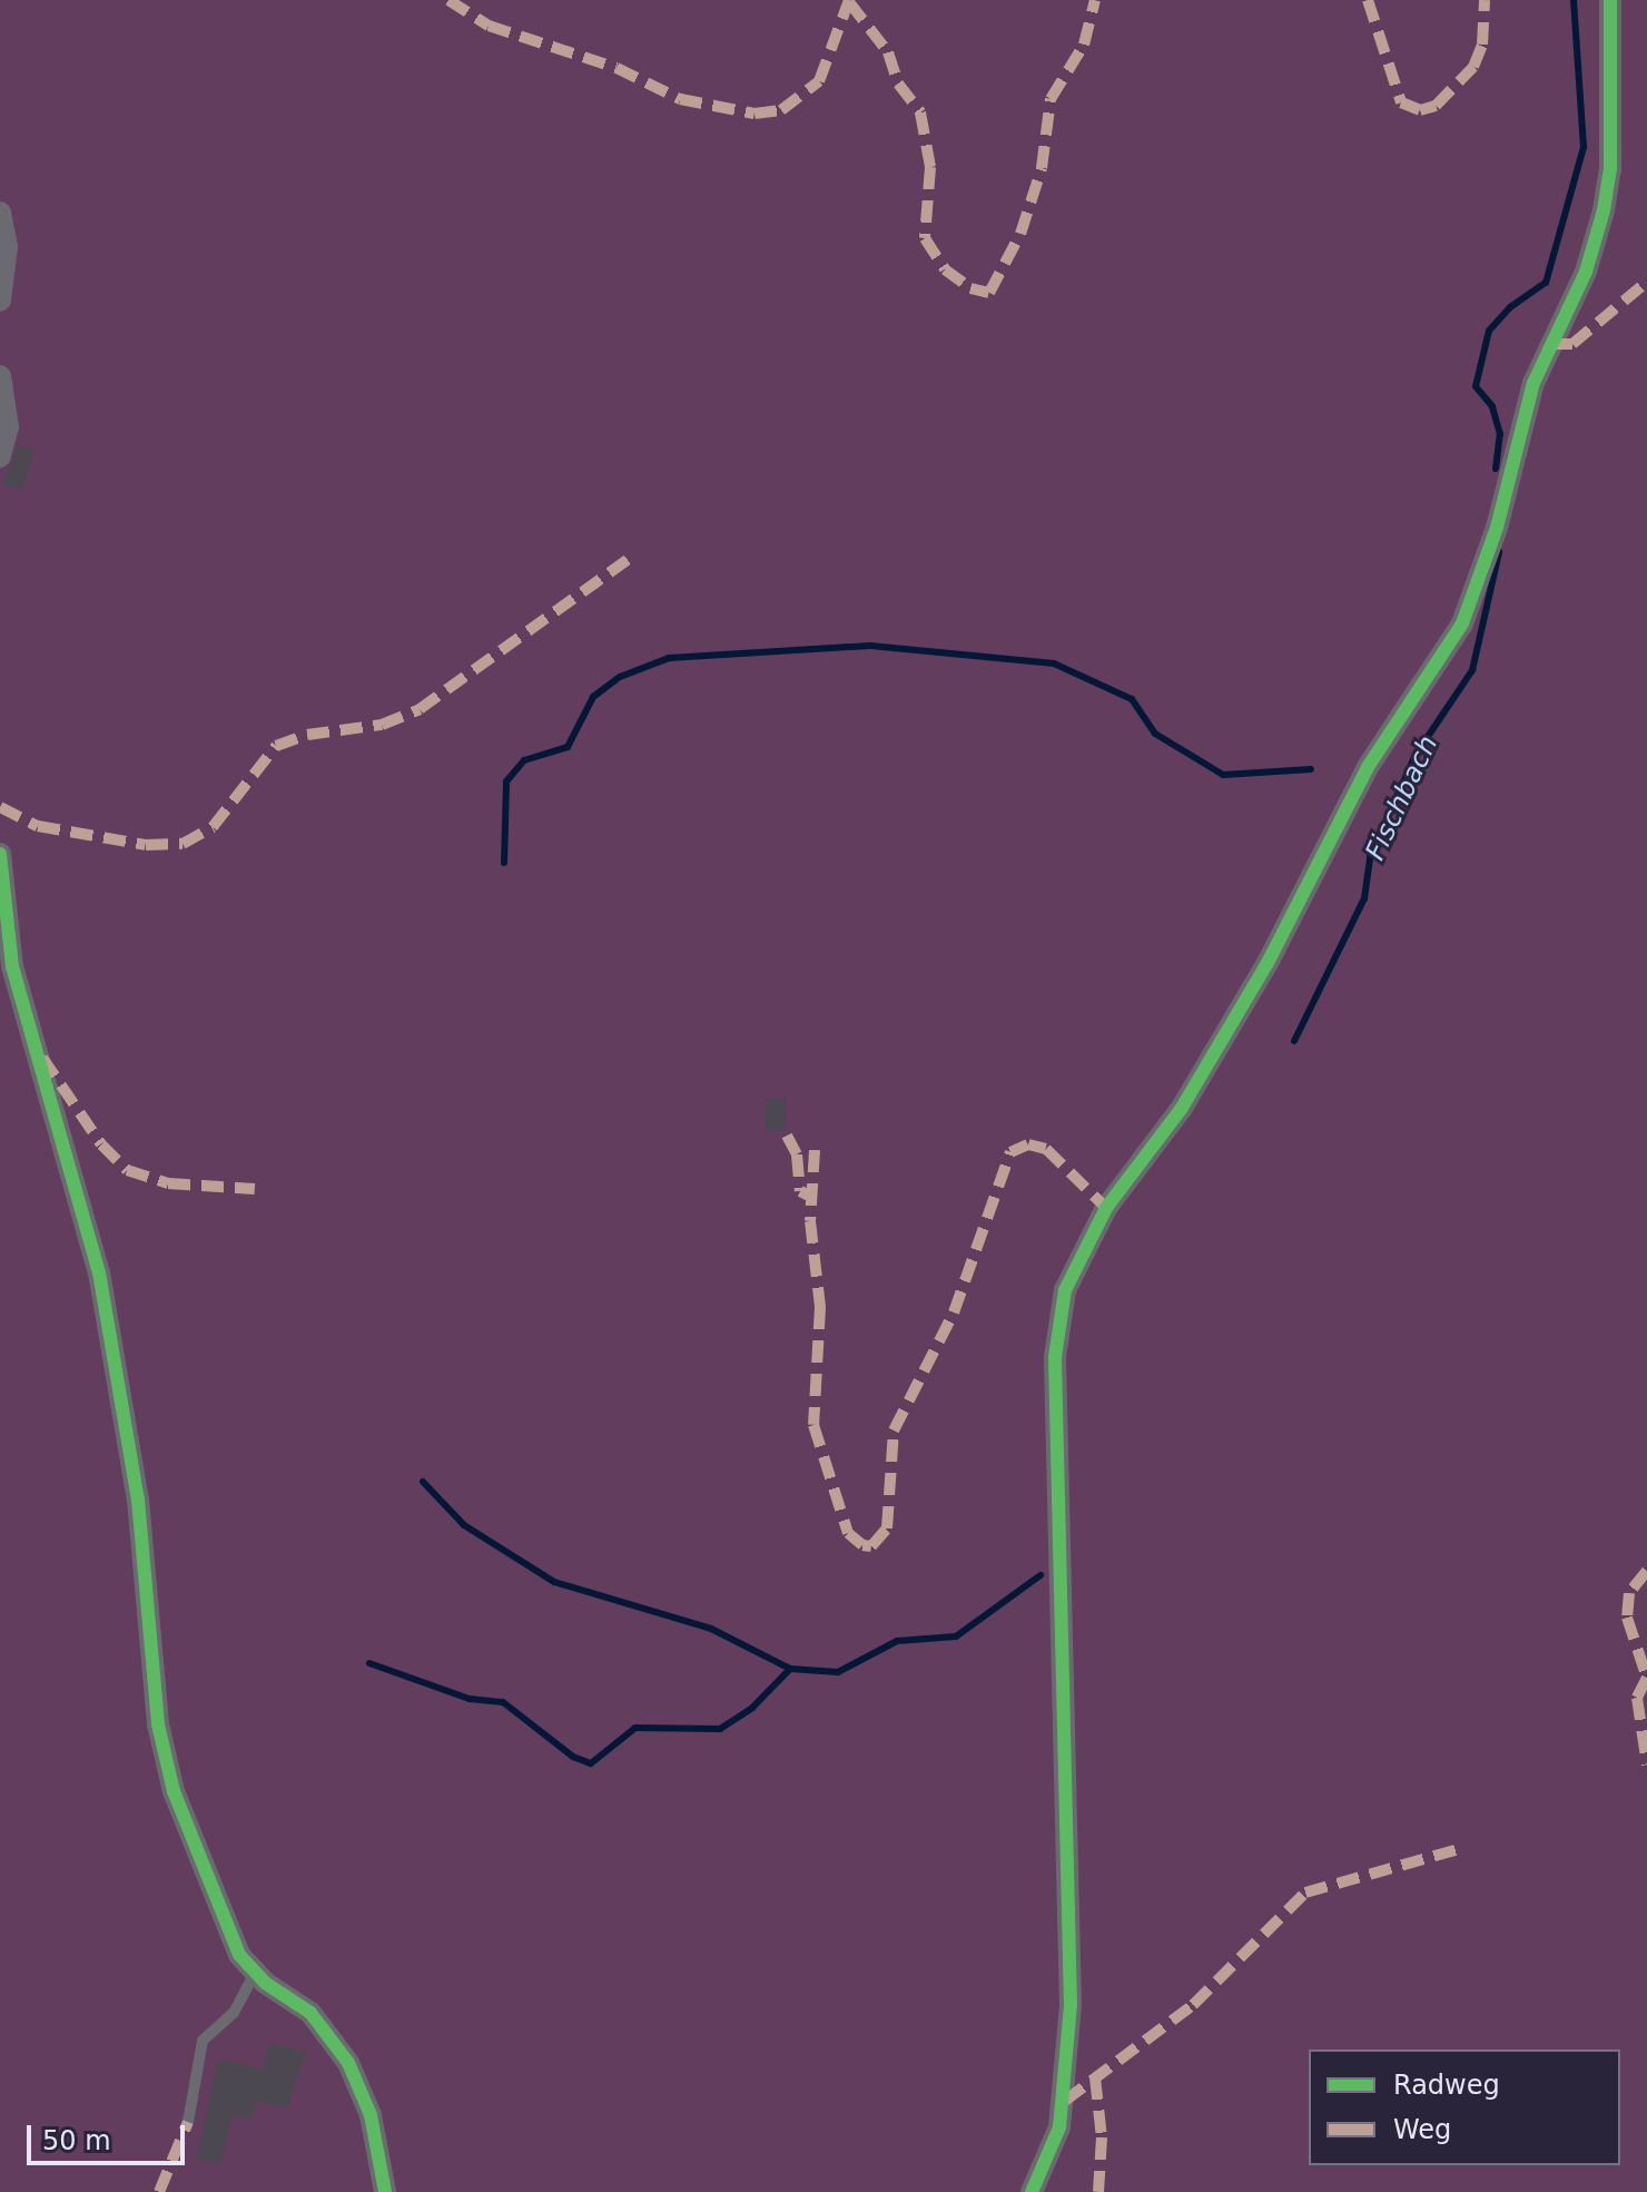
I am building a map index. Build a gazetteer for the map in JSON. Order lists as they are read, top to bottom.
{
  "water": ["Fischbach"],
  "legend": ["Radweg", "Weg"],
  "scale_bar": "50 m"
}
